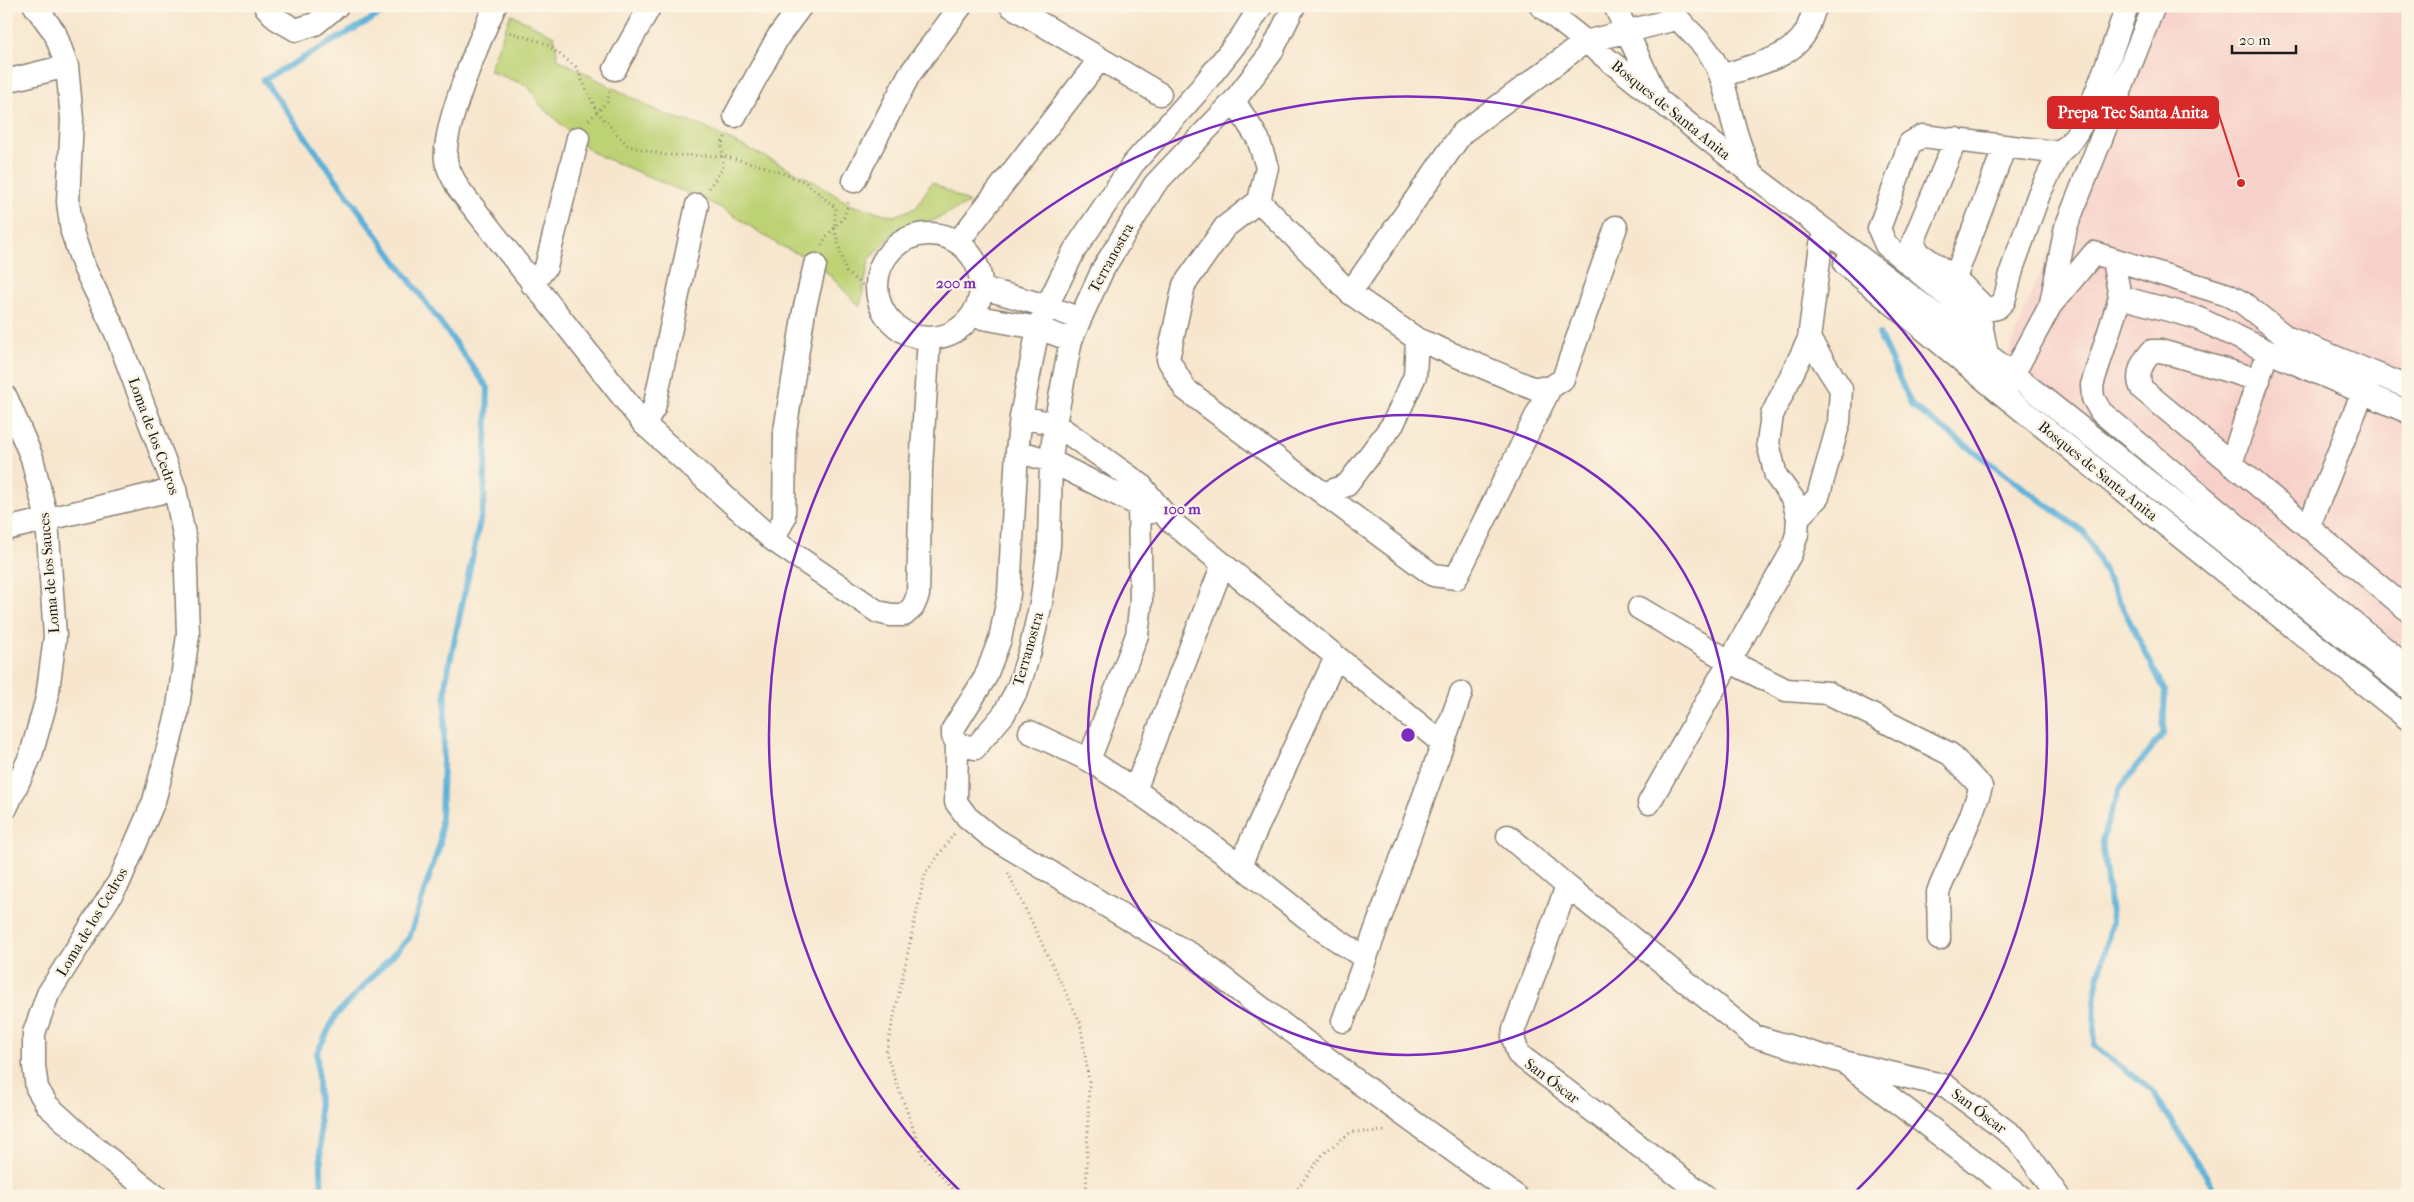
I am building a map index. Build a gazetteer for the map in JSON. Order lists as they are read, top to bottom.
{
  "streets": {
    "street": [
      "Bosques de Santa Anita",
      "Terranostra",
      "Loma de los Cedros",
      "Loma de los Sauces",
      "San Óscar"
    ]
  },
  "places": ["Prepa Tec Santa Anita"],
  "scale_bar": "20 m",
  "rings": ["200 m", "100 m"]
}
